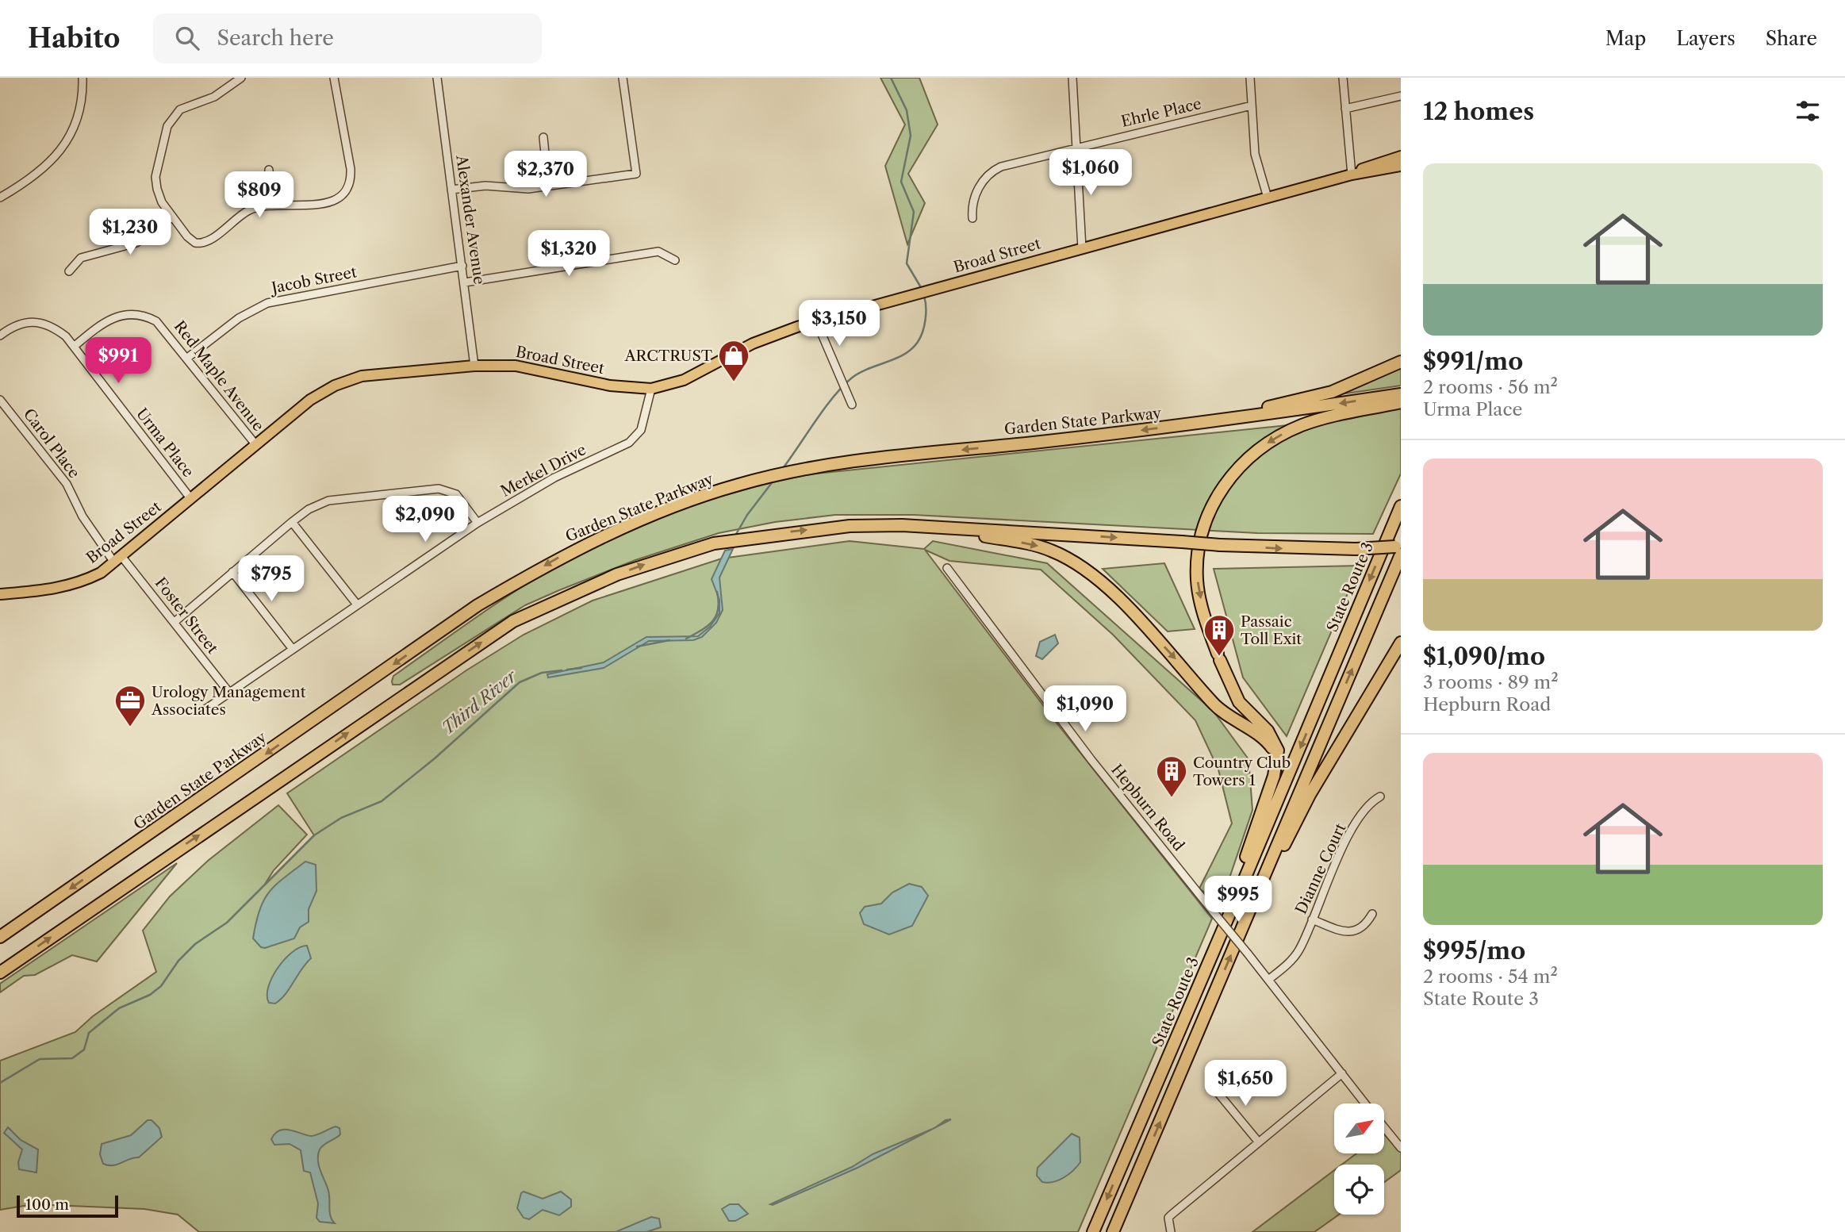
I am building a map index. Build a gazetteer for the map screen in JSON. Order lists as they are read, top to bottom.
{
  "streets": {
    "highway": ["Garden State Parkway", "State Route 3"],
    "main road": ["Broad Street"],
    "street": [
      "Ehrle Place",
      "Alexander Avenue",
      "Jacob Street",
      "Red Maple Avenue",
      "Urma Place",
      "Carol Place",
      "Merkel Drive",
      "Foster Street",
      "Hepburn Road",
      "Dianne Court"
    ]
  },
  "crossings": [
    ["Alexander Avenue", "Broad Street"],
    ["Alexander Avenue", "Jacob Street"],
    ["Broad Street", "Red Maple Avenue"],
    ["Broad Street", "Urma Place"],
    ["Broad Street", "Carol Place"],
    ["Broad Street", "Merkel Drive"],
    ["Broad Street", "Foster Street"],
    ["Jacob Street", "Red Maple Avenue"],
    ["Red Maple Avenue", "Urma Place"],
    ["Carol Place", "Foster Street"],
    ["Merkel Drive", "Foster Street"],
    ["Hepburn Road", "Dianne Court"]
  ],
  "water": ["Third River"],
  "places": {
    "shop": ["ARCTRUST"],
    "building": ["Passaic Toll Exit", "Country Club Towers 1"],
    "office": ["Urology Management Associates"]
  },
  "scale_bar": "100 m",
  "north": "top right",
  "page": {
    "header": "Habito",
    "search": "Search here",
    "nav": ["Map", "Layers", "Share"],
    "heading": "12 homes",
    "list": [
      {
        "name": "$991/mo",
        "note": "2 rooms · 56 m² · Urma Place"
      },
      {
        "name": "$1,090/mo",
        "note": "3 rooms · 89 m² · Hepburn Road"
      },
      {
        "name": "$995/mo",
        "note": "2 rooms · 54 m² · State Route 3"
      }
    ],
    "price": [
      "$1,060",
      "$2,370",
      "$809",
      "$1,230",
      "$1,320",
      "$3,150",
      "$991",
      "$2,090",
      "$795",
      "$1,090",
      "$995",
      "$1,650"
    ],
    "scale": "100 m"
  }
}
